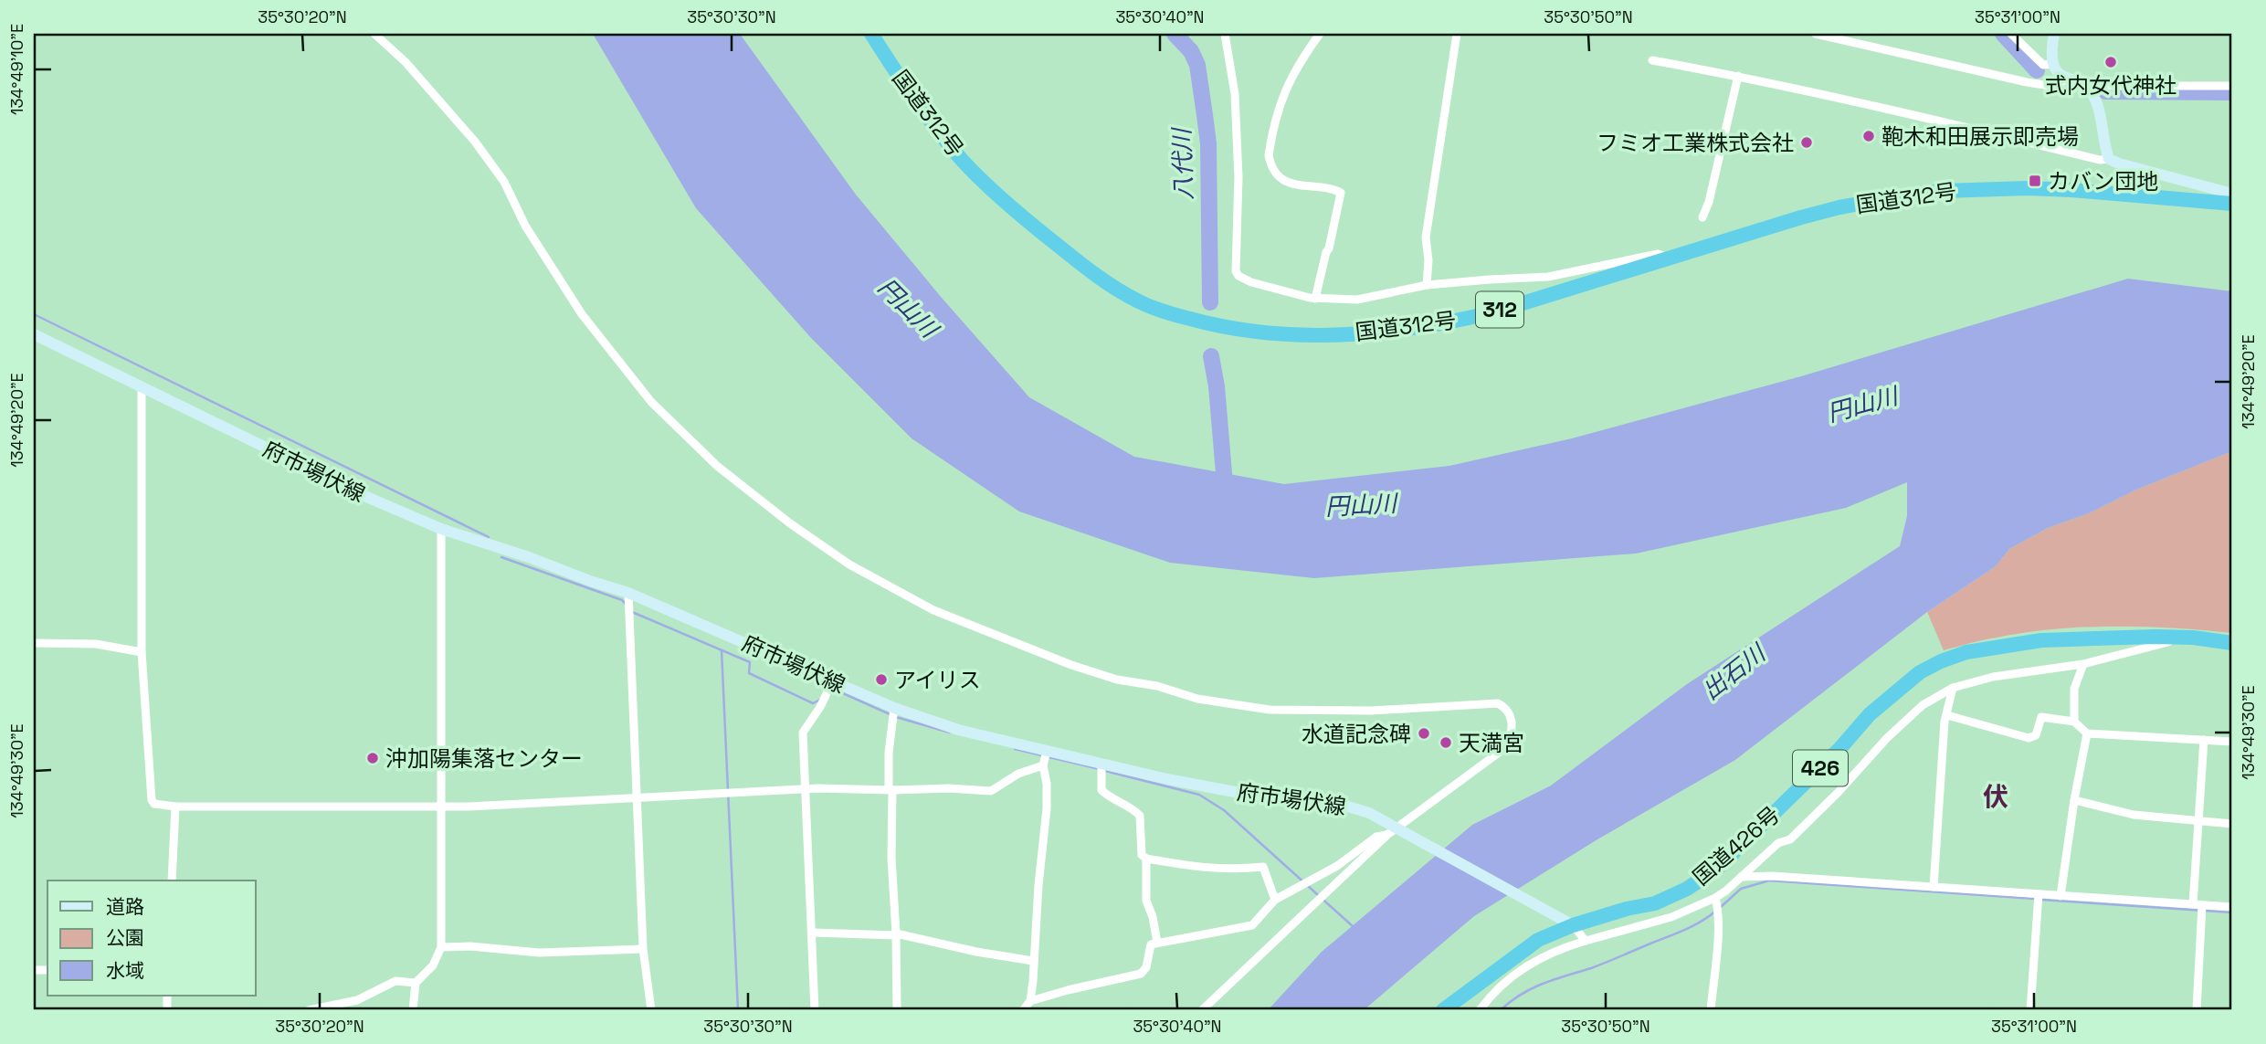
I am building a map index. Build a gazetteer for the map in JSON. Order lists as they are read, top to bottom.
{
  "streets": {
    "highway": [
      "国道312号",
      "312",
      "426",
      "国道426号"
    ],
    "main road": ["府市場伏線"]
  },
  "crossings": [
    ["府市場伏線", "国道426号"]
  ],
  "districts": ["伏"],
  "water": ["八代川", "円山川", "出石川"],
  "places": {
    "other": [
      "式内女代神社",
      "鞄木和田展示即売場",
      "フミオ工業株式会社",
      "アイリス",
      "水道記念碑",
      "天満宮",
      "沖加陽集落センター"
    ],
    "transit": ["カバン団地"]
  },
  "legend": ["道路", "公園", "水域"],
  "coordinates": [
    "35°30'20\"N",
    "35°30'30\"N",
    "35°30'40\"N",
    "35°30'50\"N",
    "35°31'00\"N",
    "134°49'10\"E",
    "134°49'20\"E",
    "134°49'30\"E"
  ]
}
